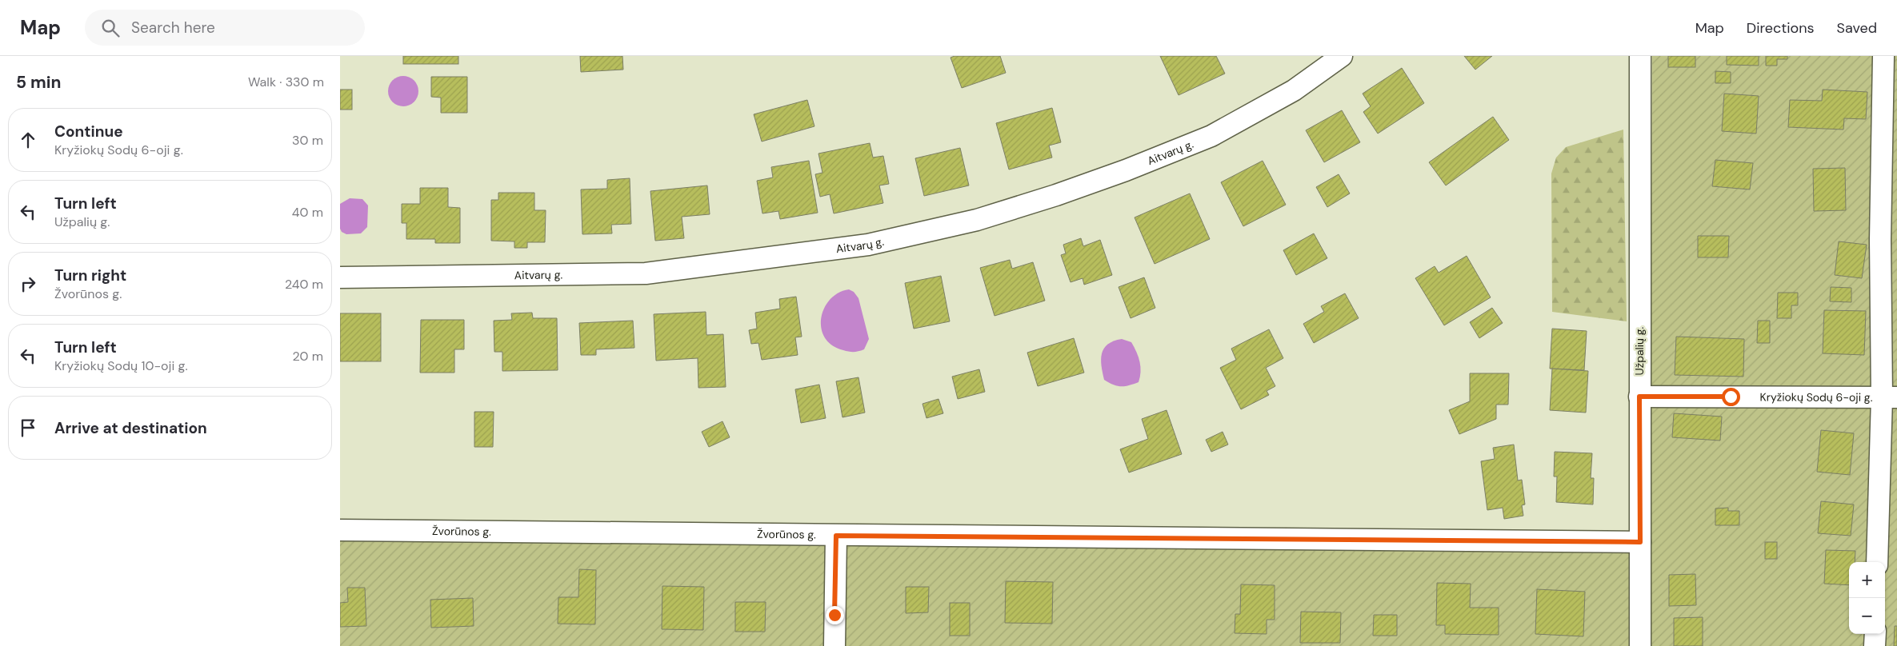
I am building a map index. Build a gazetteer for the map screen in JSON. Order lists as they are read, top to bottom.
{
  "streets": {
    "street": [
      "Aitvarų g.",
      "Užpalių g.",
      "Kryžiokų Sodų 6-oji g.",
      "Žvorūnos g."
    ]
  },
  "crossings": [
    ["Užpalių g.", "Kryžiokų Sodų 6-oji g."],
    ["Užpalių g.", "Žvorūnos g."]
  ],
  "page": {
    "header": "Map",
    "search": "Search here",
    "nav": ["Map", "Directions", "Saved"],
    "heading": ["5 min", "Walk · 330 m"],
    "list": [
      ["Continue", "Kryžiokų Sodų 6-oji g.", "30 m"],
      ["Turn left", "Užpalių g.", "40 m"],
      ["Turn right", "Žvorūnos g.", "240 m"],
      ["Turn left", "Kryžiokų Sodų 10-oji g.", "20 m"],
      "Arrive at destination"
    ],
    "map_buttons": ["+", "−"]
  }
}
